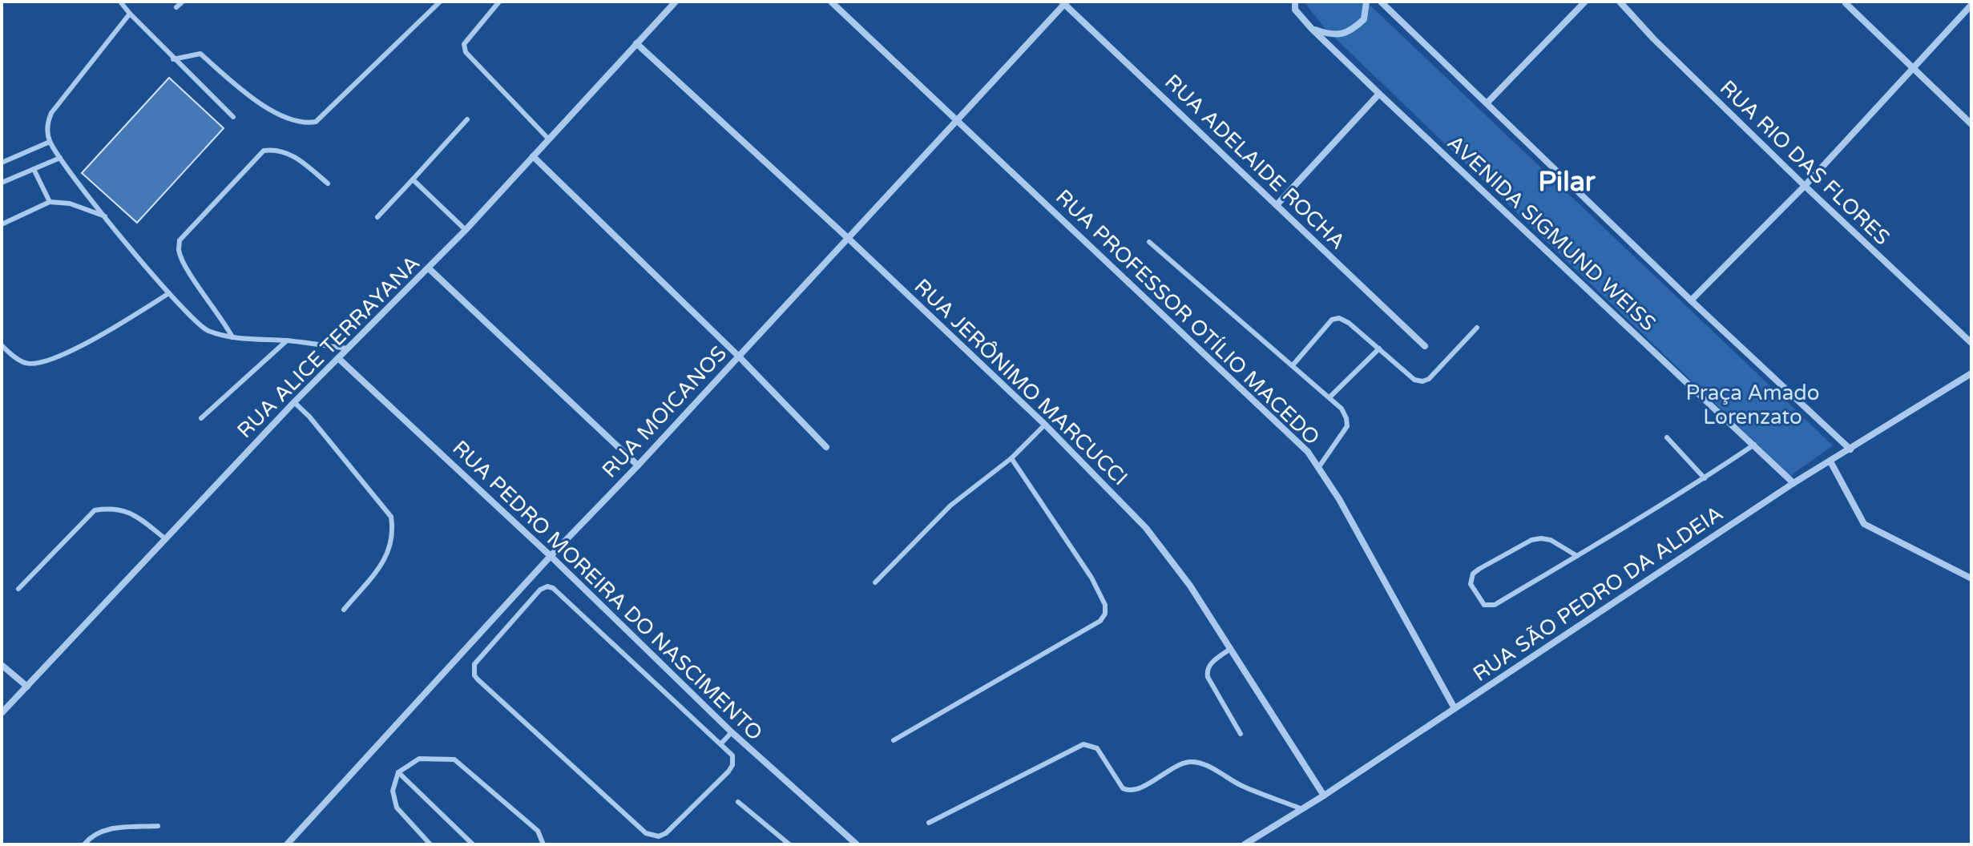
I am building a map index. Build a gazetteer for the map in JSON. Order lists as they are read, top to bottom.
{
  "streets": {
    "street": [
      "RUA ADELAIDE ROCHA",
      "RUA RIO DAS FLORES",
      "AVENIDA SIGMUND WEISS",
      "RUA PROFESSOR OTÍLIO MACEDO",
      "RUA ALICE TERRAYANA",
      "RUA JERÔNIMO MARCUCCI",
      "RUA MOICANOS",
      "RUA PEDRO MOREIRA DO NASCIMENTO",
      "RUA SÃO PEDRO DA ALDEIA"
    ]
  },
  "crossings": [
    ["RUA ADELAIDE ROCHA", "RUA MOICANOS"],
    ["AVENIDA SIGMUND WEISS", "RUA SÃO PEDRO DA ALDEIA"],
    ["RUA PROFESSOR OTÍLIO MACEDO", "RUA MOICANOS"],
    ["RUA PROFESSOR OTÍLIO MACEDO", "RUA SÃO PEDRO DA ALDEIA"],
    ["RUA ALICE TERRAYANA", "RUA JERÔNIMO MARCUCCI"],
    ["RUA ALICE TERRAYANA", "RUA PEDRO MOREIRA DO NASCIMENTO"],
    ["RUA JERÔNIMO MARCUCCI", "RUA MOICANOS"],
    ["RUA JERÔNIMO MARCUCCI", "RUA SÃO PEDRO DA ALDEIA"],
    ["RUA MOICANOS", "RUA PEDRO MOREIRA DO NASCIMENTO"]
  ],
  "districts": ["Pilar"],
  "parks": ["Praça Amado Lorenzato"]
}
